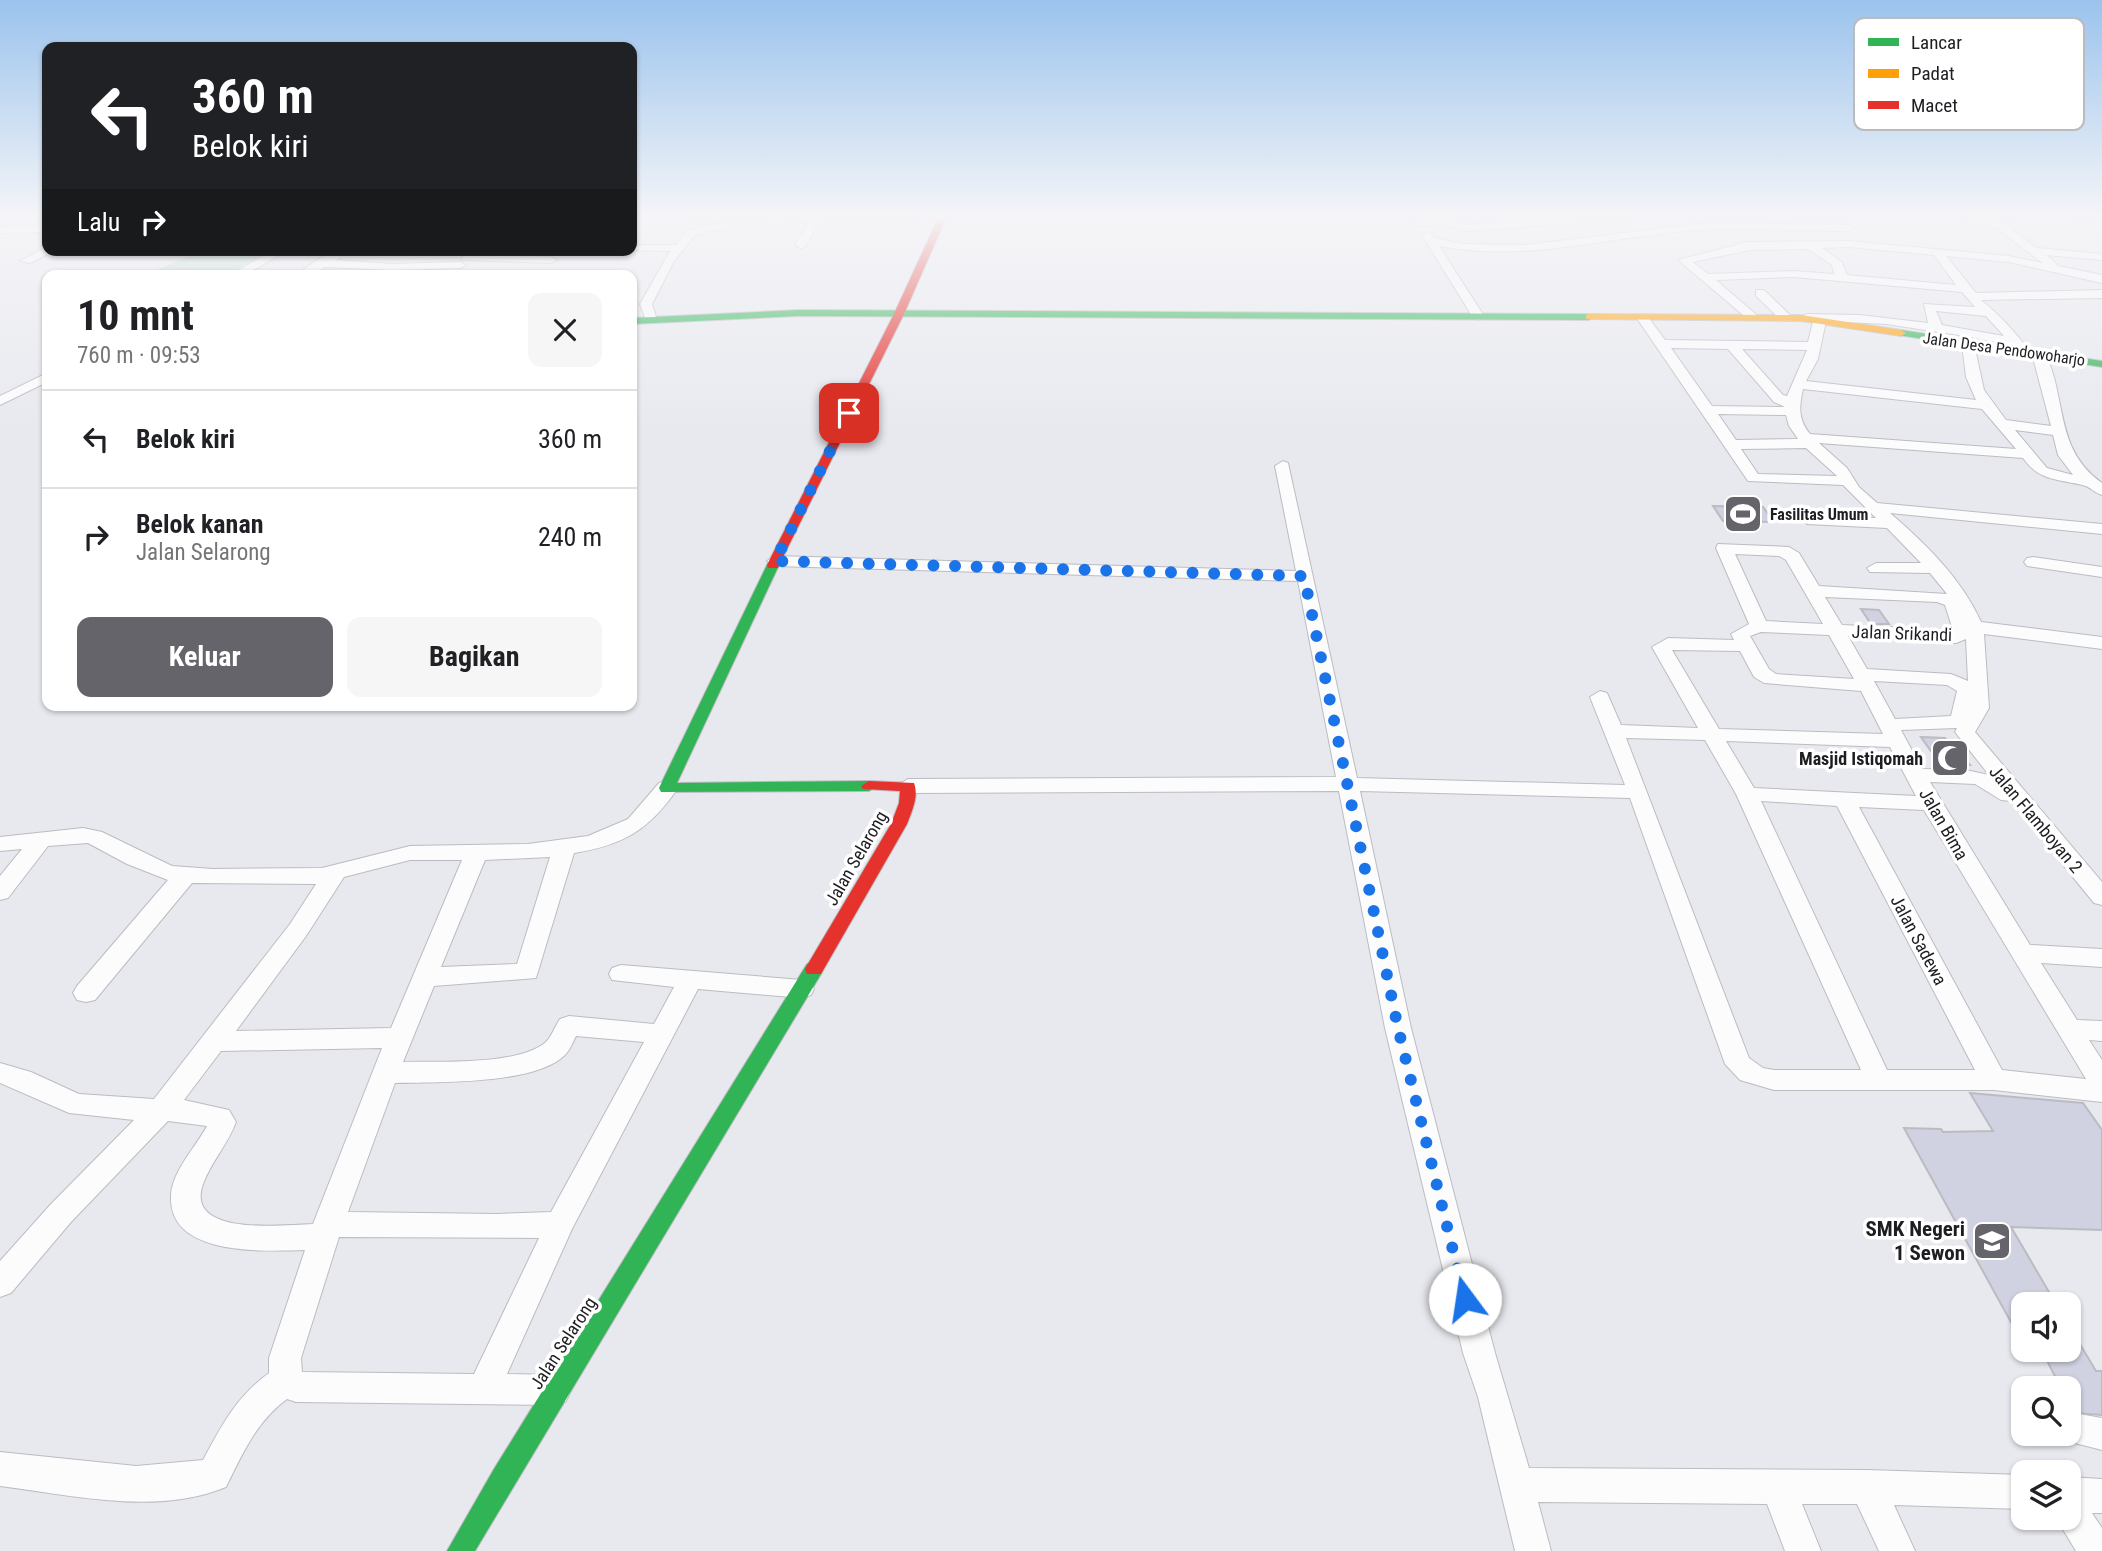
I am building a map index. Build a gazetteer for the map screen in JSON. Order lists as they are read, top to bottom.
{
  "streets": {
    "street": [
      "Jalan Desa Pendowoharjo",
      "Jalan Srikandi",
      "Jalan Flamboyan 2",
      "Jalan Bima",
      "Jalan Selarong",
      "Jalan Sadewa"
    ]
  },
  "crossings": [
    ["Jalan Srikandi", "Jalan Bima"]
  ],
  "places": {
    "sports": ["Fasilitas Umum"],
    "mosque": ["Masjid Istiqomah"],
    "school or university": ["SMK Negeri 1 Sewon"]
  },
  "legend": ["Lancar", "Padat", "Macet"],
  "page": {
    "turn": ["360 m", "Belok kiri"],
    "then": "Lalu",
    "heading": ["10 mnt", "760 m · 09:53"],
    "list": [
      {
        "name": "Belok kiri",
        "value": "360 m"
      },
      {
        "name": "Belok kanan",
        "note": "Jalan Selarong",
        "value": "240 m"
      }
    ],
    "buttons": ["Keluar", "Bagikan"]
  }
}
